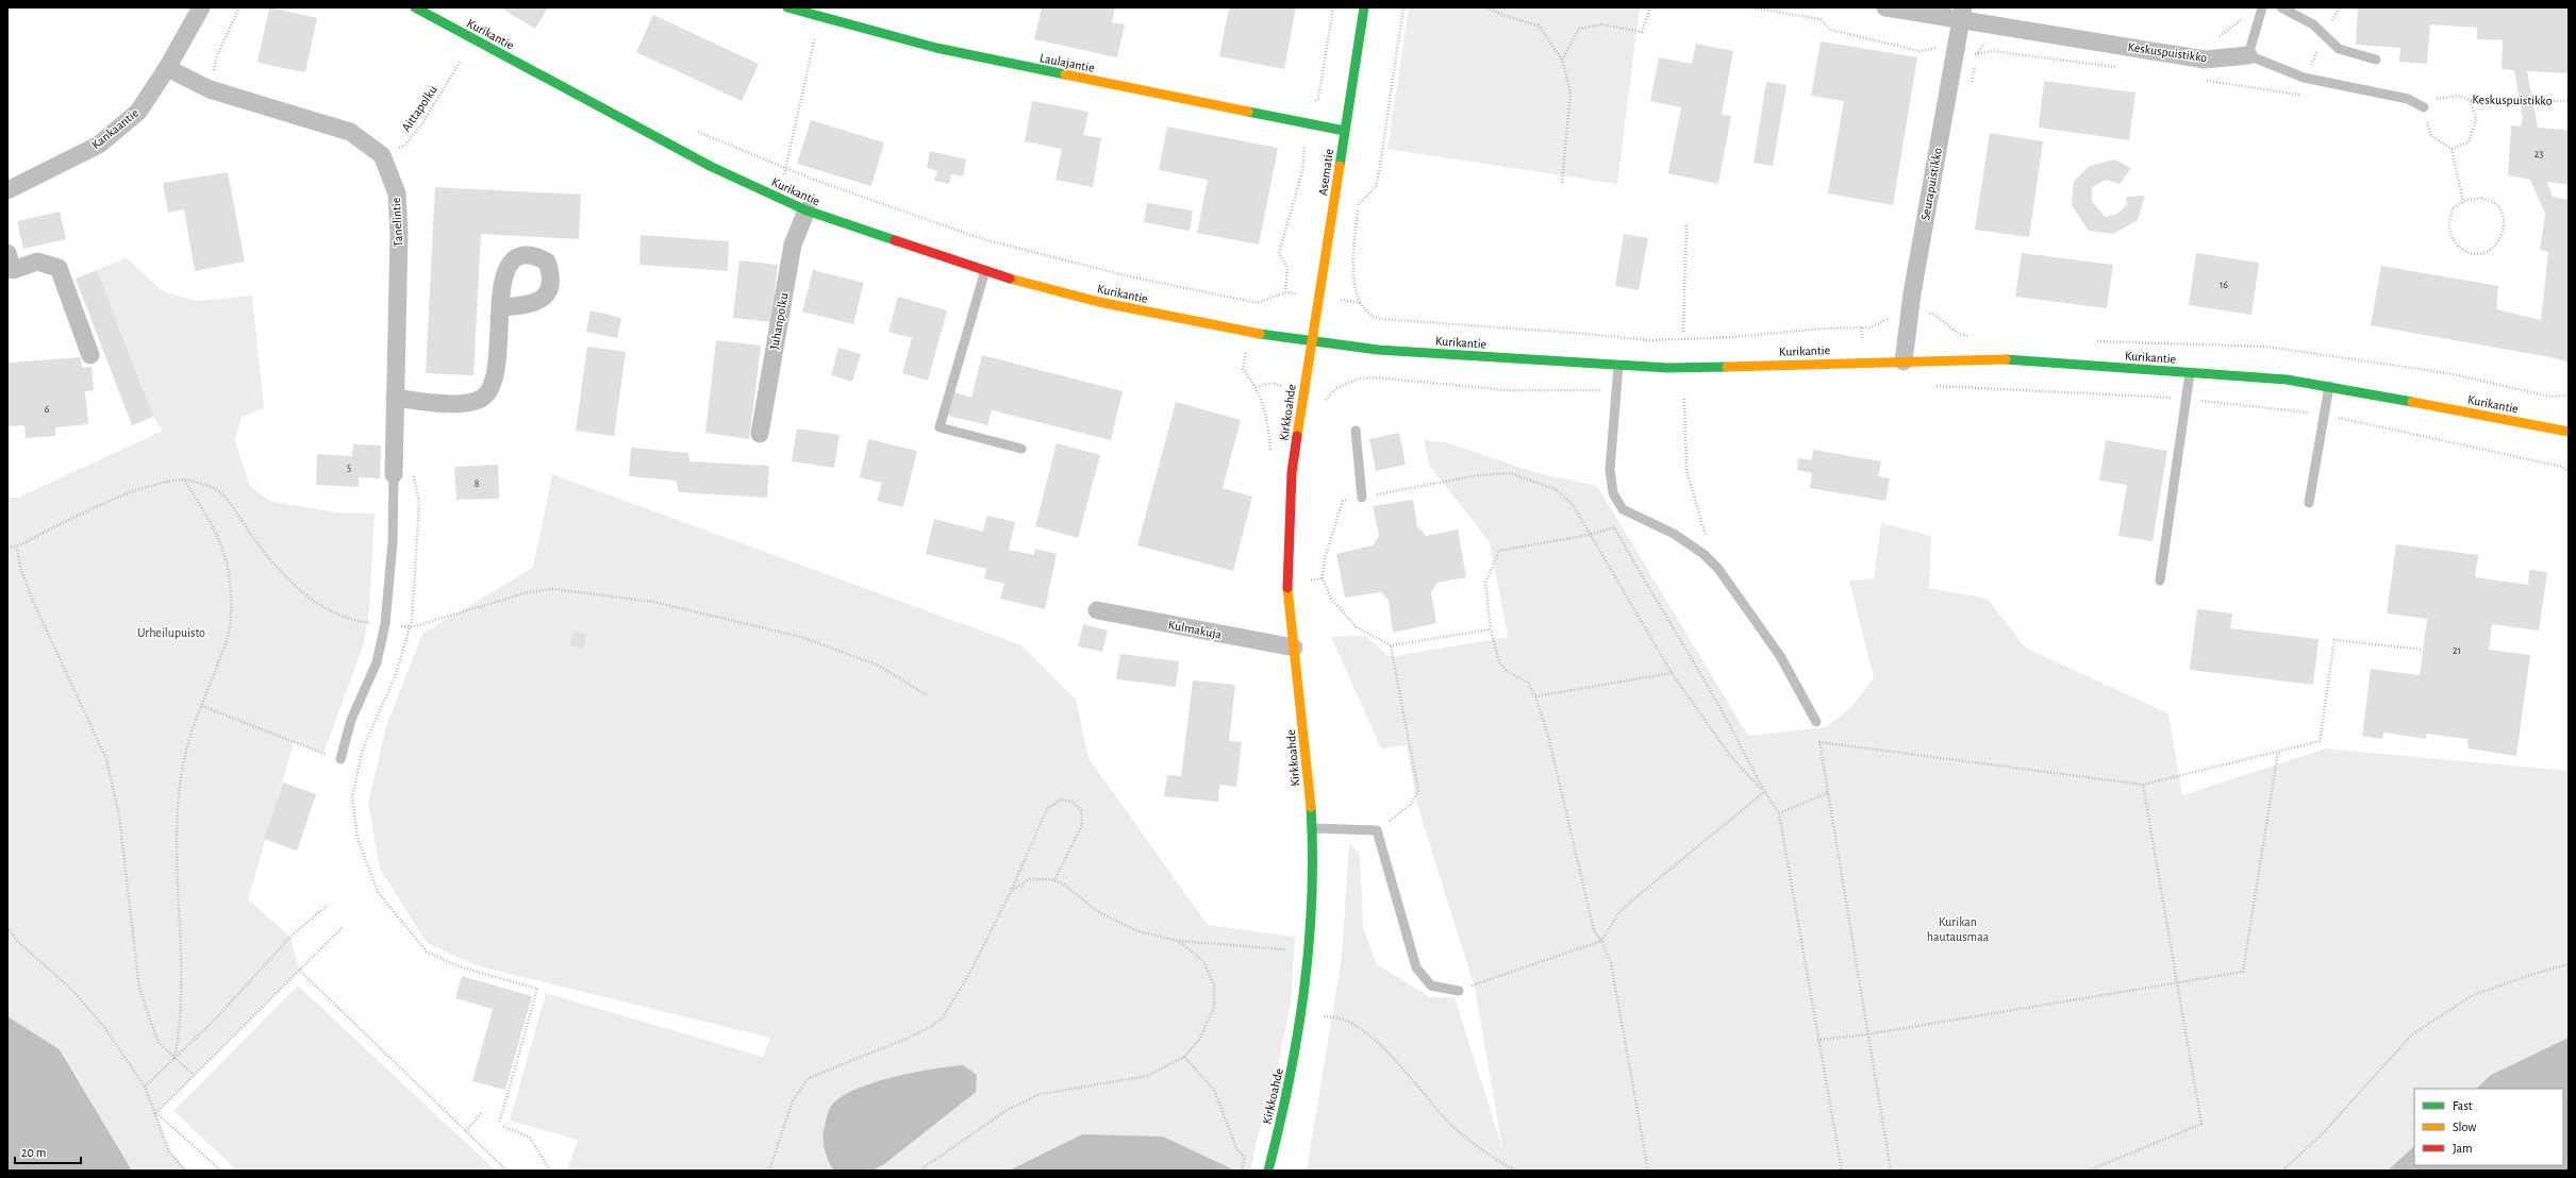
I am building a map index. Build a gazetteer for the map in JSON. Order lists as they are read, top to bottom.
{
  "streets": {
    "main road": [
      "Kurikantie",
      "Laulajantie",
      "Asematie",
      "Kirkkoahde"
    ],
    "street": [
      "Keskuspuistikko",
      "Kankaantie",
      "Seurapuistikko",
      "Tanelintie",
      "Juhanpolku",
      "Kulmakuja"
    ],
    "path": ["Aittapolku"]
  },
  "crossings": [
    ["Kurikantie", "Asematie"],
    ["Kurikantie", "Seurapuistikko"],
    ["Kurikantie", "Juhanpolku"],
    ["Kurikantie", "Kirkkoahde"],
    ["Keskuspuistikko", "Seurapuistikko"],
    ["Laulajantie", "Asematie"],
    ["Aittapolku", "Tanelintie"],
    ["Asematie", "Kirkkoahde"],
    ["Kirkkoahde", "Kulmakuja"]
  ],
  "parks": ["Urheilupuisto", "Kurikan hautausmaa"],
  "house_numbers": [
    "23",
    "16",
    "6",
    "5",
    "8",
    "21"
  ],
  "legend": ["Fast", "Slow", "Jam"],
  "scale_bar": "20 m"
}
